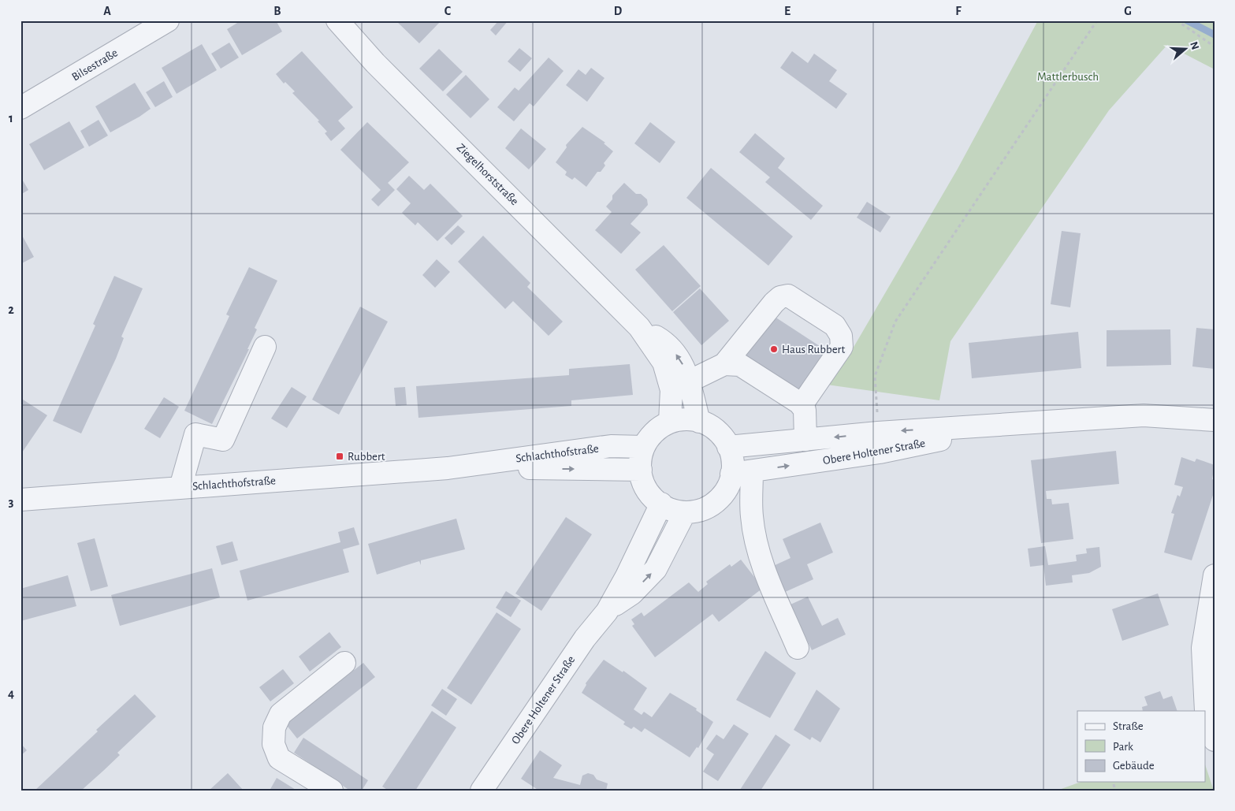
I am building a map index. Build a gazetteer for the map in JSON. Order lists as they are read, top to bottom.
{
  "streets": {
    "street": [
      "Bilsestraße",
      "Ziegelhorststraße",
      "Obere Holtener Straße",
      "Schlachthofstraße"
    ]
  },
  "crossings": [
    ["Ziegelhorststraße", "Obere Holtener Straße"],
    ["Ziegelhorststraße", "Schlachthofstraße"],
    ["Obere Holtener Straße", "Schlachthofstraße"]
  ],
  "parks": ["Mattlerbusch"],
  "places": {
    "other": ["Haus Rubbert"],
    "transit": ["Rubbert"]
  },
  "legend": ["Straße", "Park", "Gebäude"],
  "north": "right",
  "grid": {
    "columns": [
      "A",
      "B",
      "C",
      "D",
      "E",
      "F",
      "G"
    ],
    "rows": [
      "1",
      "2",
      "3",
      "4"
    ]
  }
}
